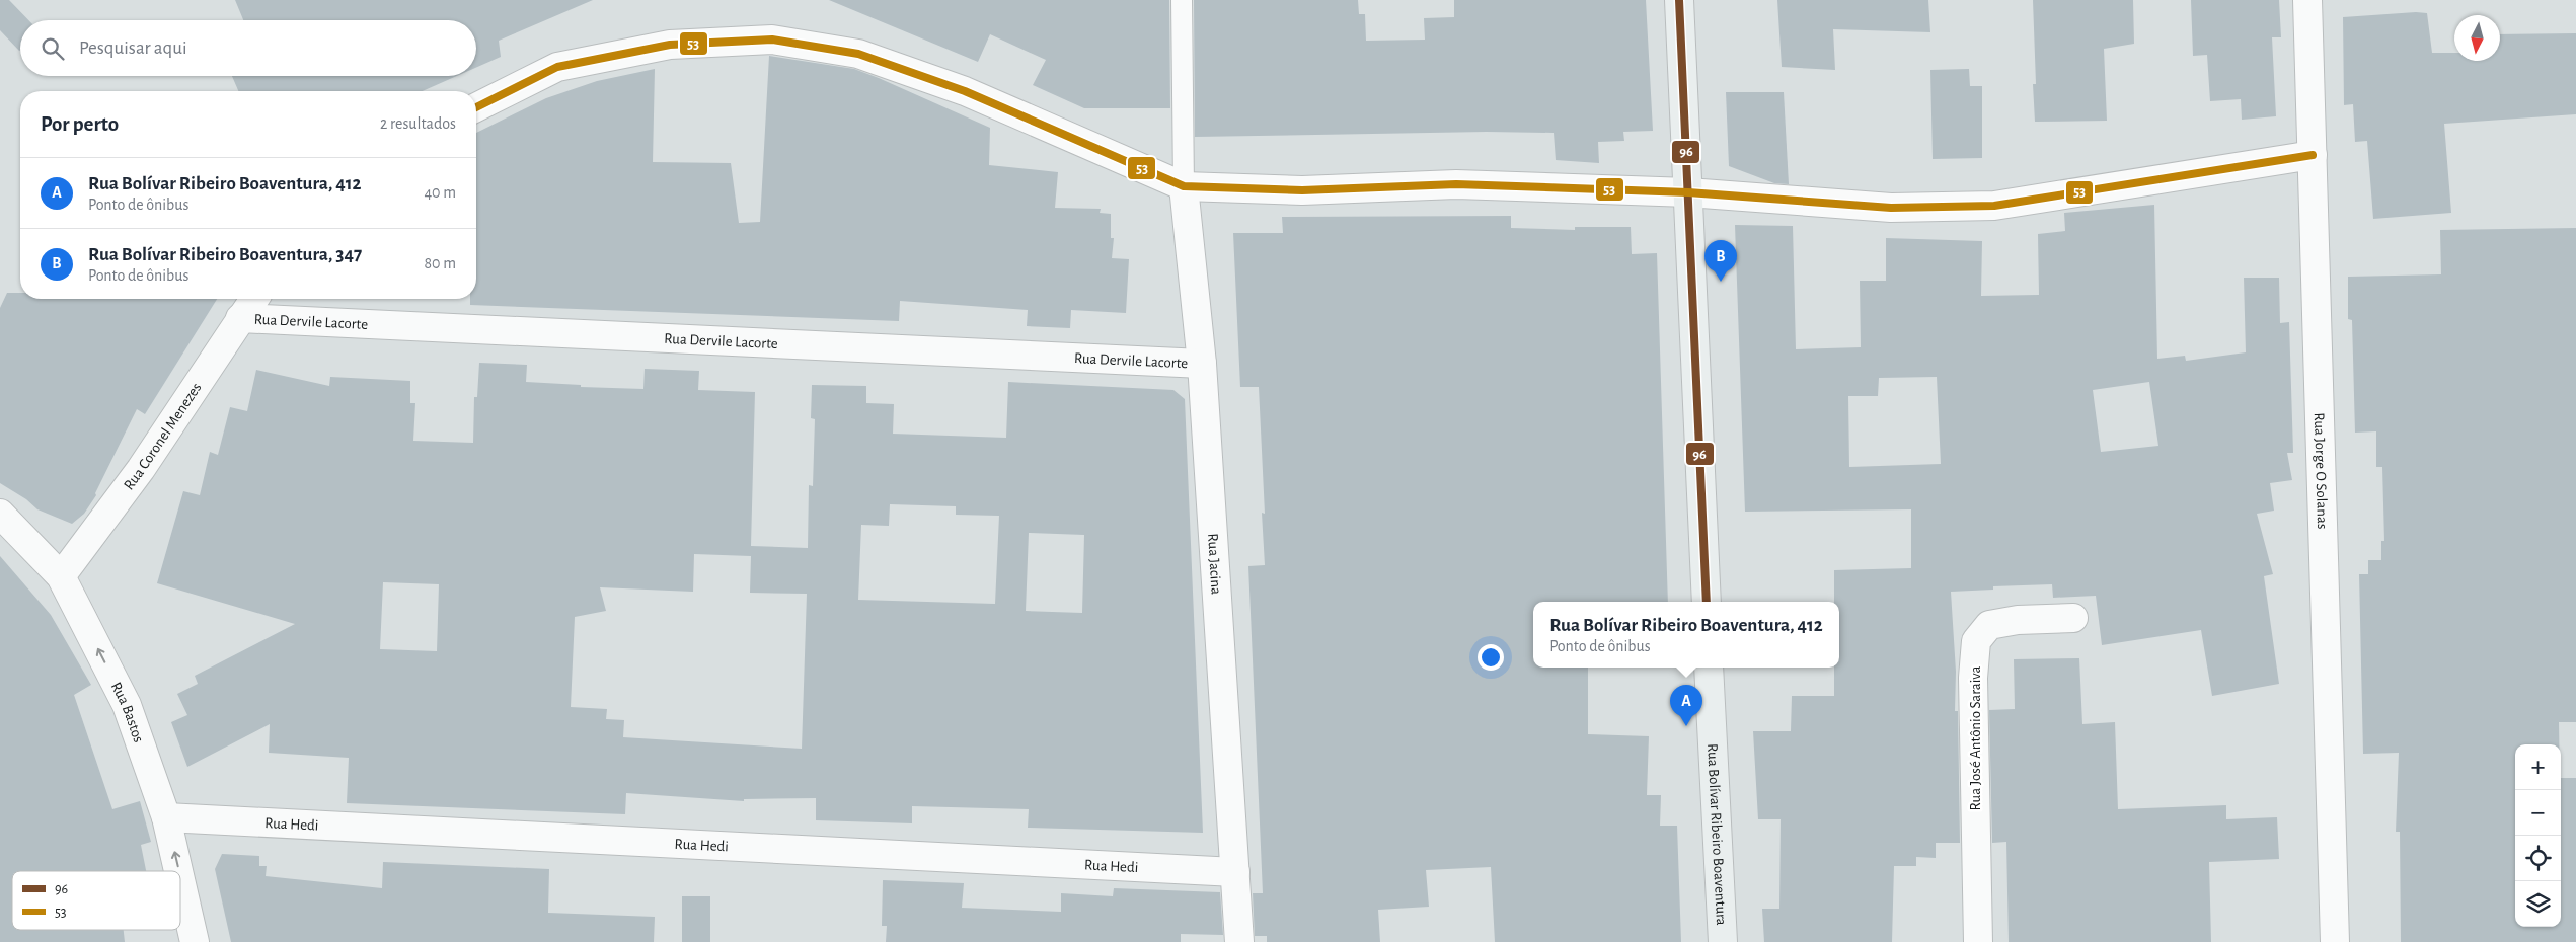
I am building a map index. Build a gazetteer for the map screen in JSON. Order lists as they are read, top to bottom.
{
  "streets": {
    "main road": ["Rua Bolívar Ribeiro Boaventura"],
    "street": [
      "Rua Dervile Lacorte",
      "Rua Coronel Menezes",
      "Rua Jorge O Solanas",
      "Rua Jacina",
      "Rua Bastos",
      "Rua José Antônio Saraiva",
      "Rua Hedi"
    ]
  },
  "crossings": [
    ["Rua Dervile Lacorte", "Rua Coronel Menezes"],
    ["Rua Dervile Lacorte", "Rua Jacina"],
    ["Rua Coronel Menezes", "Rua Bastos"],
    ["Rua Jacina", "Rua Hedi"],
    ["Rua Bastos", "Rua Hedi"]
  ],
  "one_way": ["Rua Bastos"],
  "lines": ["transit line 96", "transit line 53"],
  "legend": ["96", "53"],
  "north": "bottom",
  "page": {
    "search": "Pesquisar aqui",
    "heading": ["Por perto", "2 resultados"],
    "list": [
      {
        "mark": "A",
        "name": "Rua Bolívar Ribeiro Boaventura, 412",
        "note": "Ponto de ônibus",
        "value": "40 m"
      },
      {
        "mark": "B",
        "name": "Rua Bolívar Ribeiro Boaventura, 347",
        "note": "Ponto de ônibus",
        "value": "80 m"
      }
    ],
    "pins": ["B", "A"],
    "popup": ["Rua Bolívar Ribeiro Boaventura, 412", "Ponto de ônibus"],
    "map_buttons": ["+", "−"]
  }
}
